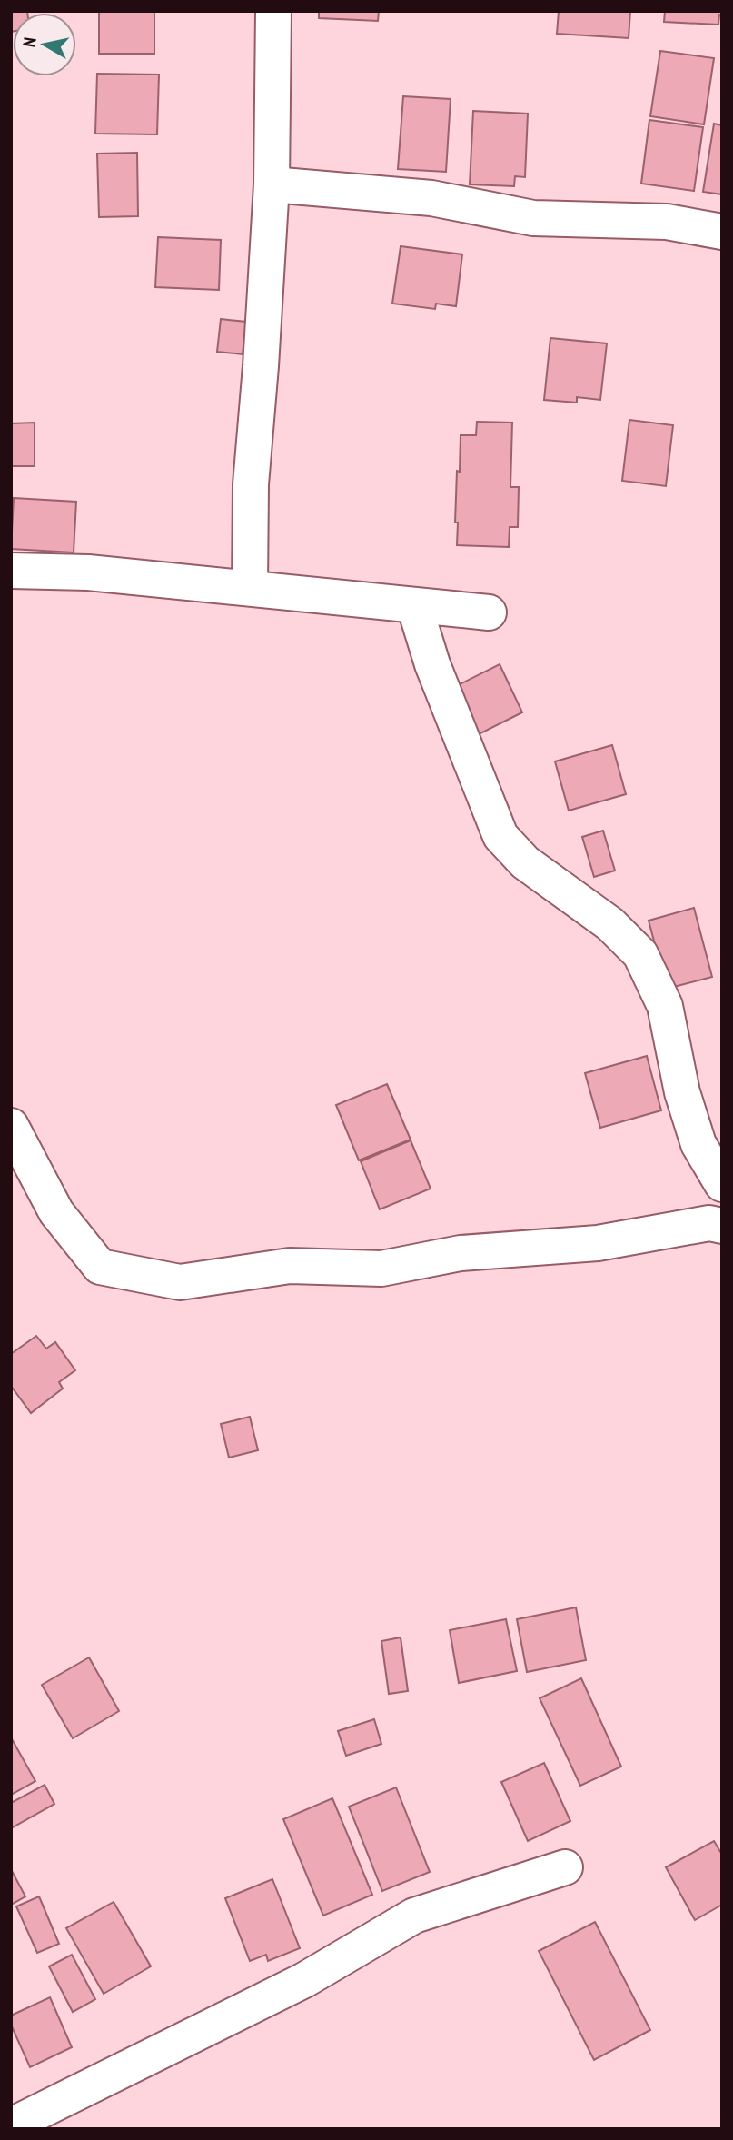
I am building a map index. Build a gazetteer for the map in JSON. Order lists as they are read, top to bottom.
{
  "north": "left"
}
